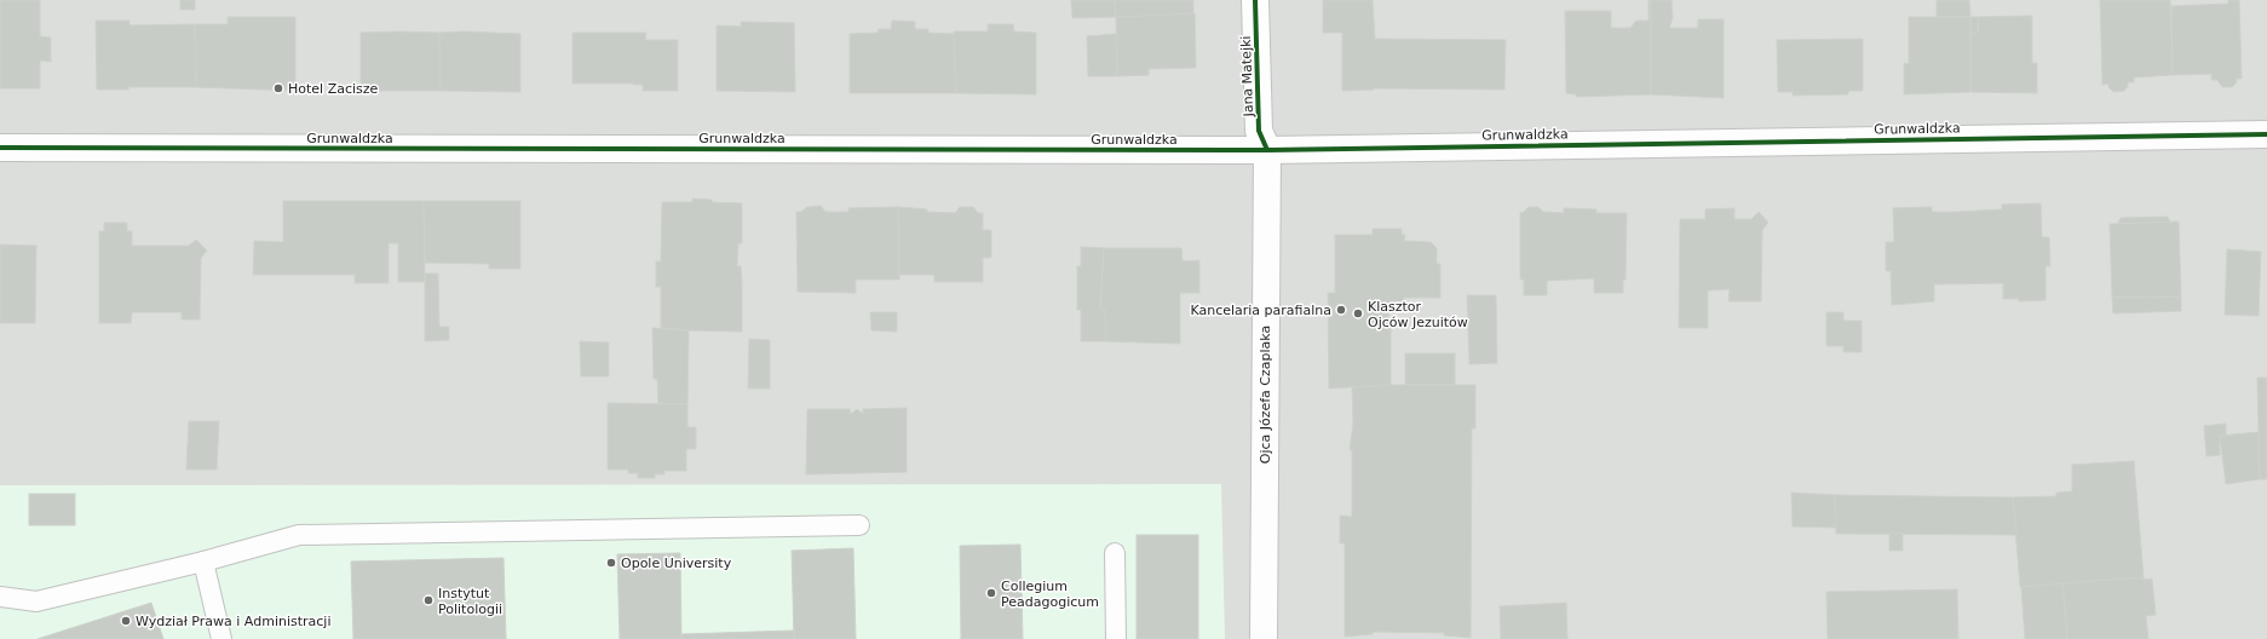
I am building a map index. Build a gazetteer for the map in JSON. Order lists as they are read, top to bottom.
{
  "streets": {
    "street": ["Jana Matejki", "Grunwaldzka", "Ojca Józefa Czaplaka"]
  },
  "crossings": [
    ["Jana Matejki", "Grunwaldzka"],
    ["Jana Matejki", "Ojca Józefa Czaplaka"],
    ["Grunwaldzka", "Ojca Józefa Czaplaka"]
  ],
  "places": [
    "Hotel Zacisze",
    "Kancelaria parafialna",
    "Klasztor Ojców Jezuitów",
    "Opole University",
    "Collegium Peadagogicum",
    "Instytut Politologii",
    "Wydział Prawa i Administracji"
  ]
}
